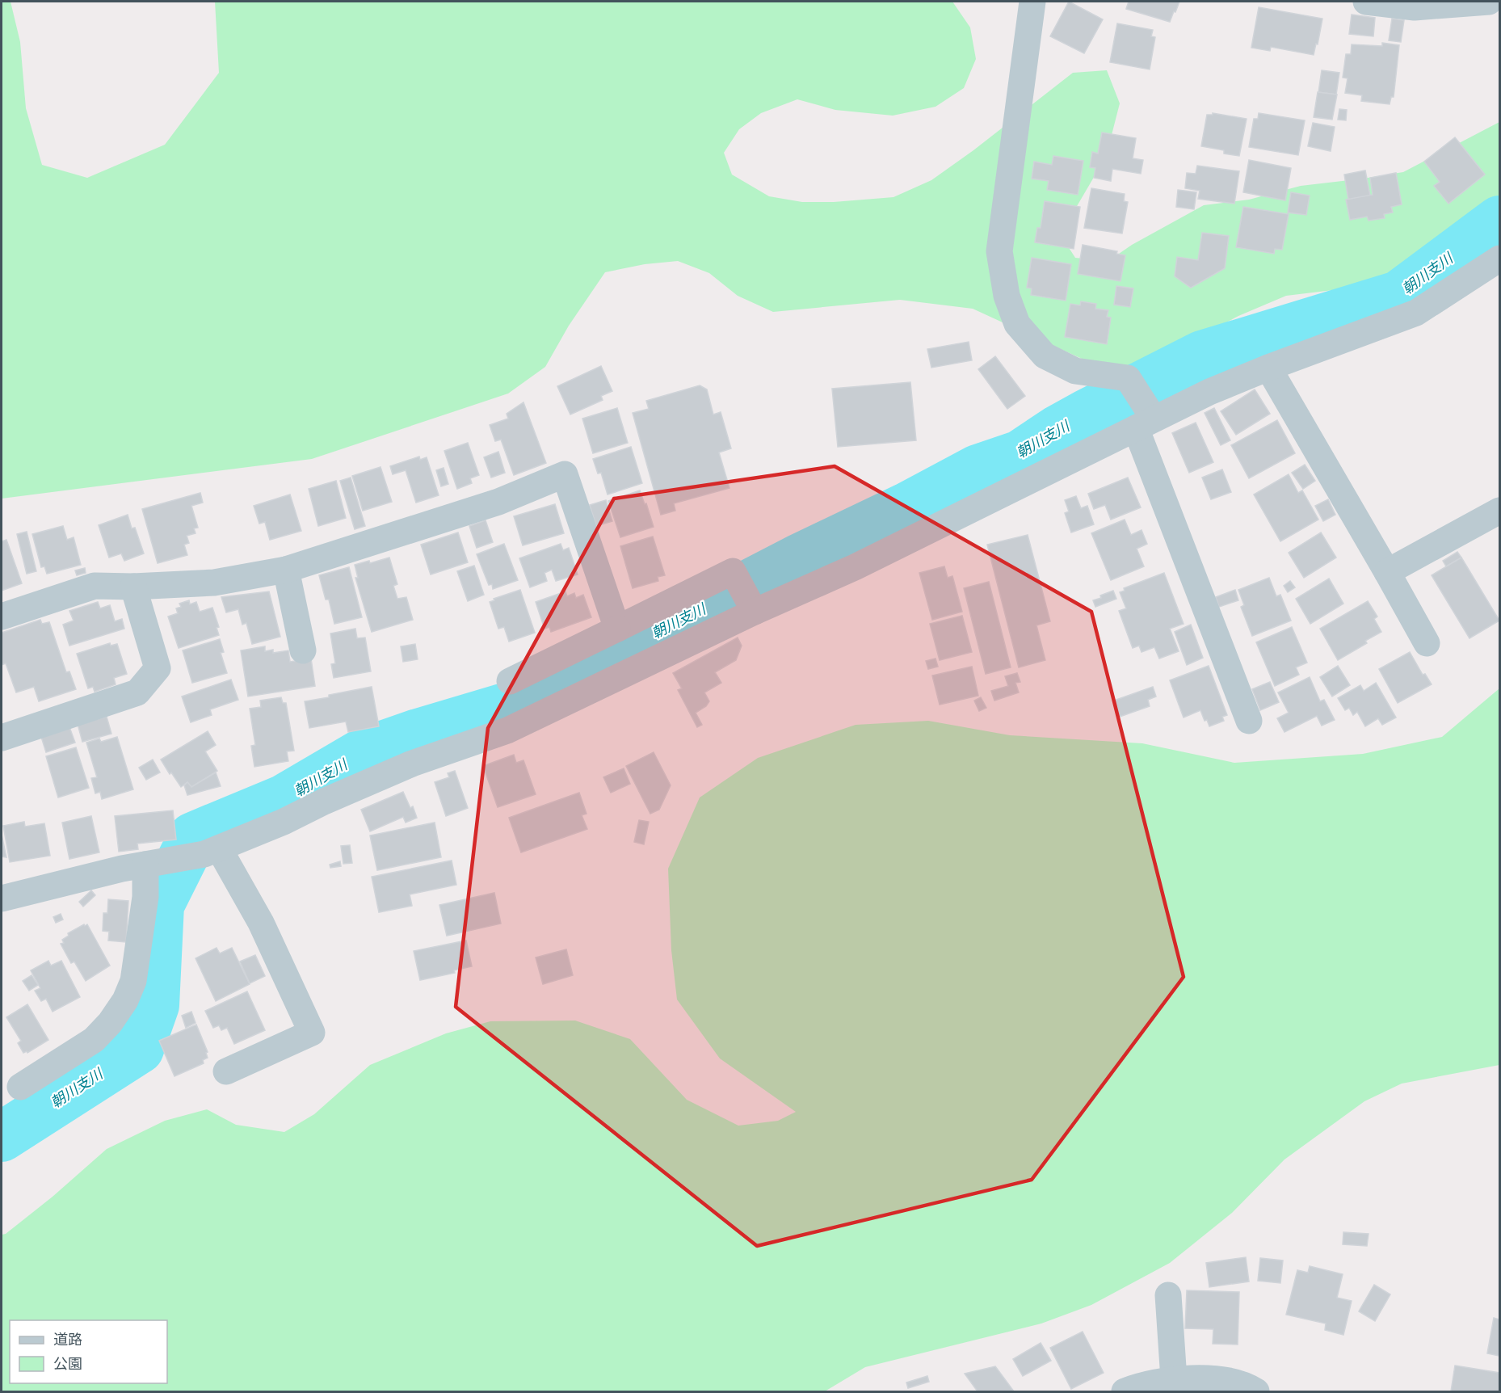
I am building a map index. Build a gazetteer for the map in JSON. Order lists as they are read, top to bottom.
{
  "water": ["朝川支川"],
  "legend": ["道路", "公園"]
}
